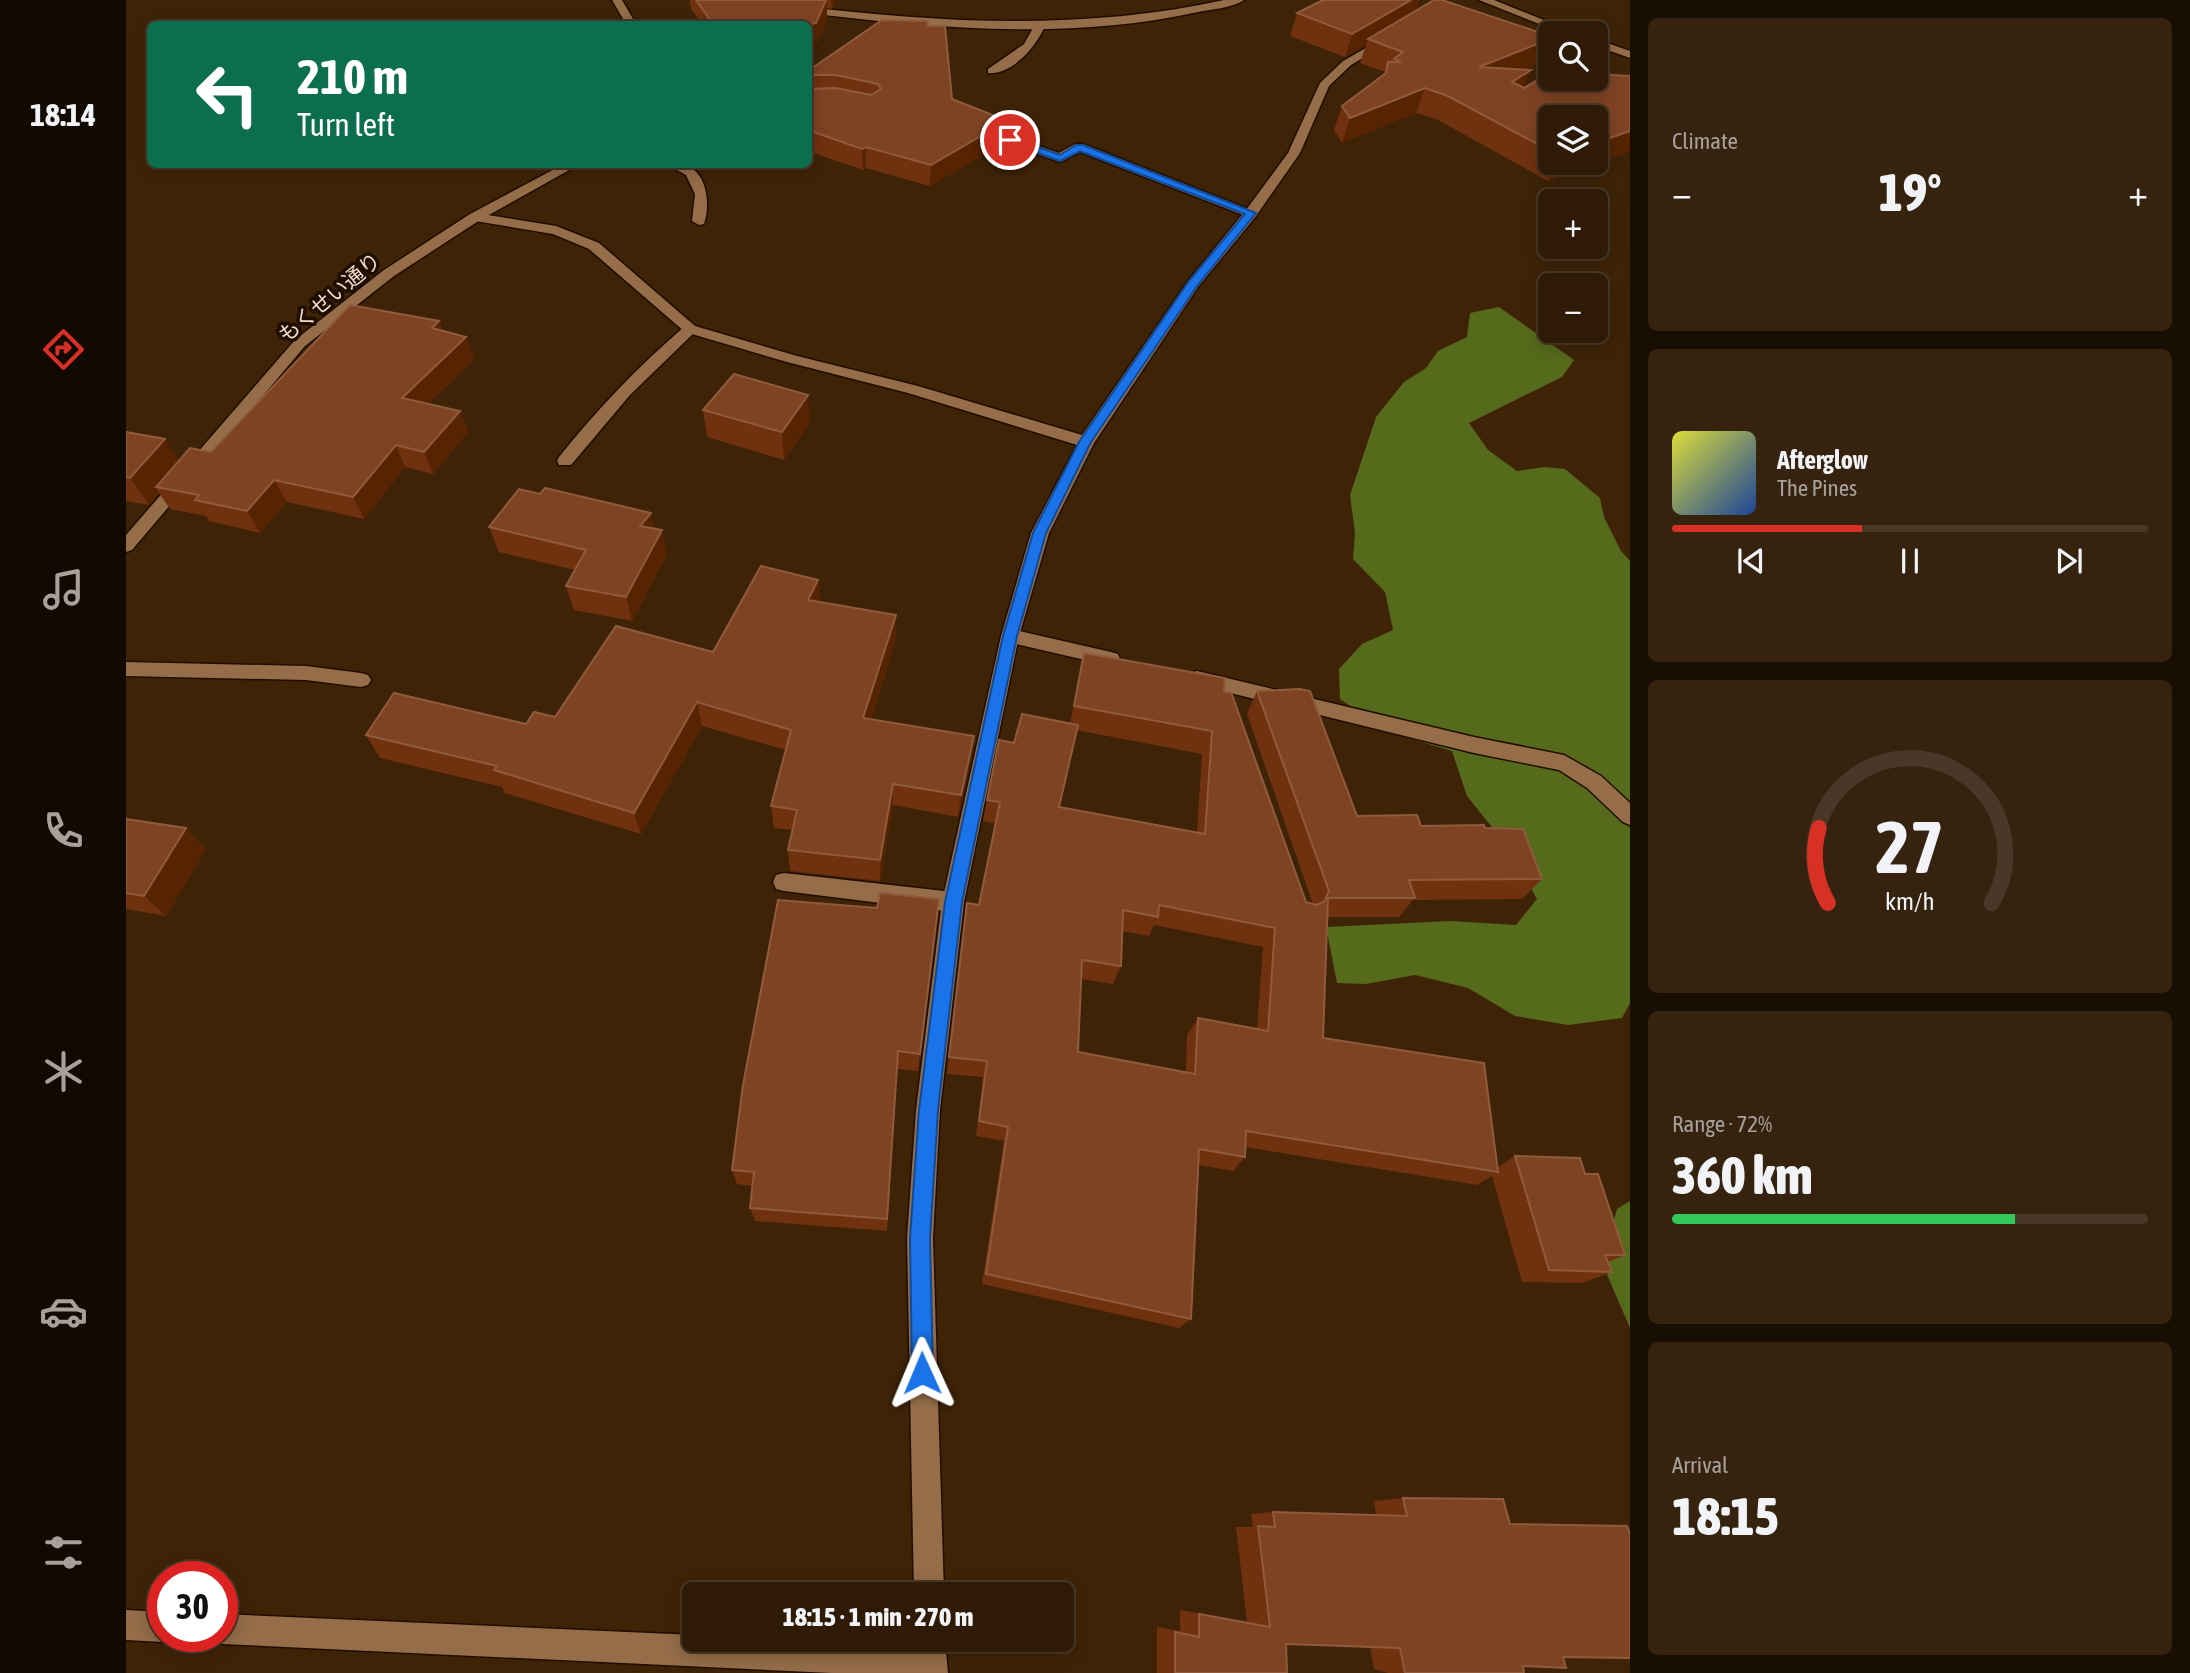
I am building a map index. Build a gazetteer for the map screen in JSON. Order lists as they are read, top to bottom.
{
  "streets": {
    "street": ["もくせい通り"]
  },
  "page": {
    "tabs": "18:14",
    "tile": [
      "Climate",
      ["Range · 72%", "360 km"],
      ["Arrival", "18:15"]
    ],
    "map_buttons": ["+", "−"],
    "turn": ["210 m", "Turn left"],
    "heat": ["−", "19°", "+"],
    "song": ["Afterglow", "The Pines"],
    "limit": "30",
    "trip": "18:15 · 1 min · 270 m",
    "gauge": ["27", "km/h"]
  }
}
